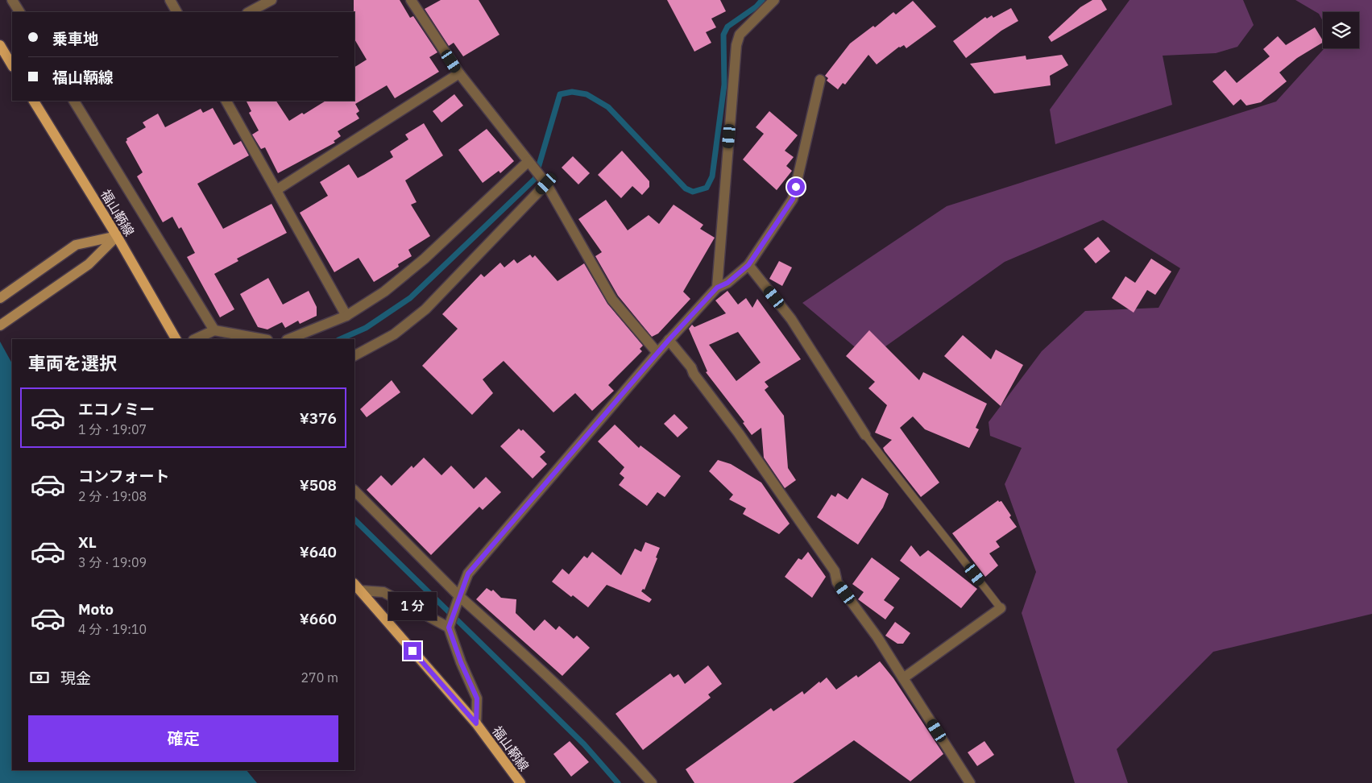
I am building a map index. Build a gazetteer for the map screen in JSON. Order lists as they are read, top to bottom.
{
  "streets": {
    "main road": ["福山鞆線"]
  },
  "page": {
    "banner": ["乗車地", "福山鞆線"],
    "heading": "車両を選択",
    "list": [
      {
        "name": "エコノミー",
        "note": "1 分 · 19:07",
        "value": "¥376"
      },
      {
        "name": "コンフォート",
        "note": "2 分 · 19:08",
        "value": "¥508"
      },
      {
        "name": "XL",
        "note": "3 分 · 19:09",
        "value": "¥640"
      },
      {
        "name": "Moto",
        "note": "4 分 · 19:10",
        "value": "¥660"
      }
    ],
    "bubble": "1 分",
    "pay": ["現金", "270 m"],
    "buttons": "確定"
  }
}
